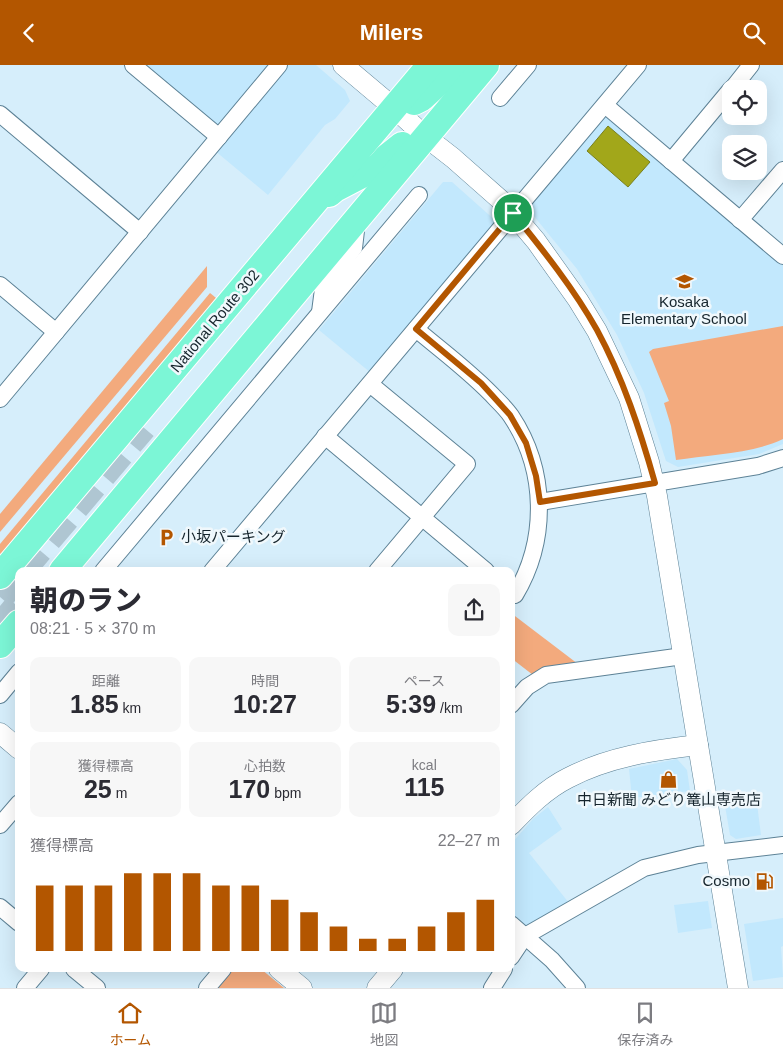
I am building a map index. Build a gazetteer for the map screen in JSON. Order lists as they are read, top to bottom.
{
  "streets": {
    "highway": ["National Route 302"]
  },
  "places": {
    "school or university": ["Kosaka Elementary School"],
    "parking": ["小坂パーキング"],
    "shop": ["中日新聞 みどり篭山専売店"],
    "fuel station": ["Cosmo"]
  },
  "page": {
    "header": "Milers",
    "heading": ["朝のラン", "08:21 · 5 × 370 m"],
    "stats": [
      ["距離", "1.85 km"],
      ["時間", "10:27"],
      ["ペース", "5:39 /km"],
      ["獲得標高", "25 m"],
      ["心拍数", "170 bpm"],
      ["kcal", "115"]
    ],
    "chart": ["獲得標高", "22–27 m"],
    "tabs": ["ホーム", "地図", "保存済み"]
  }
}
